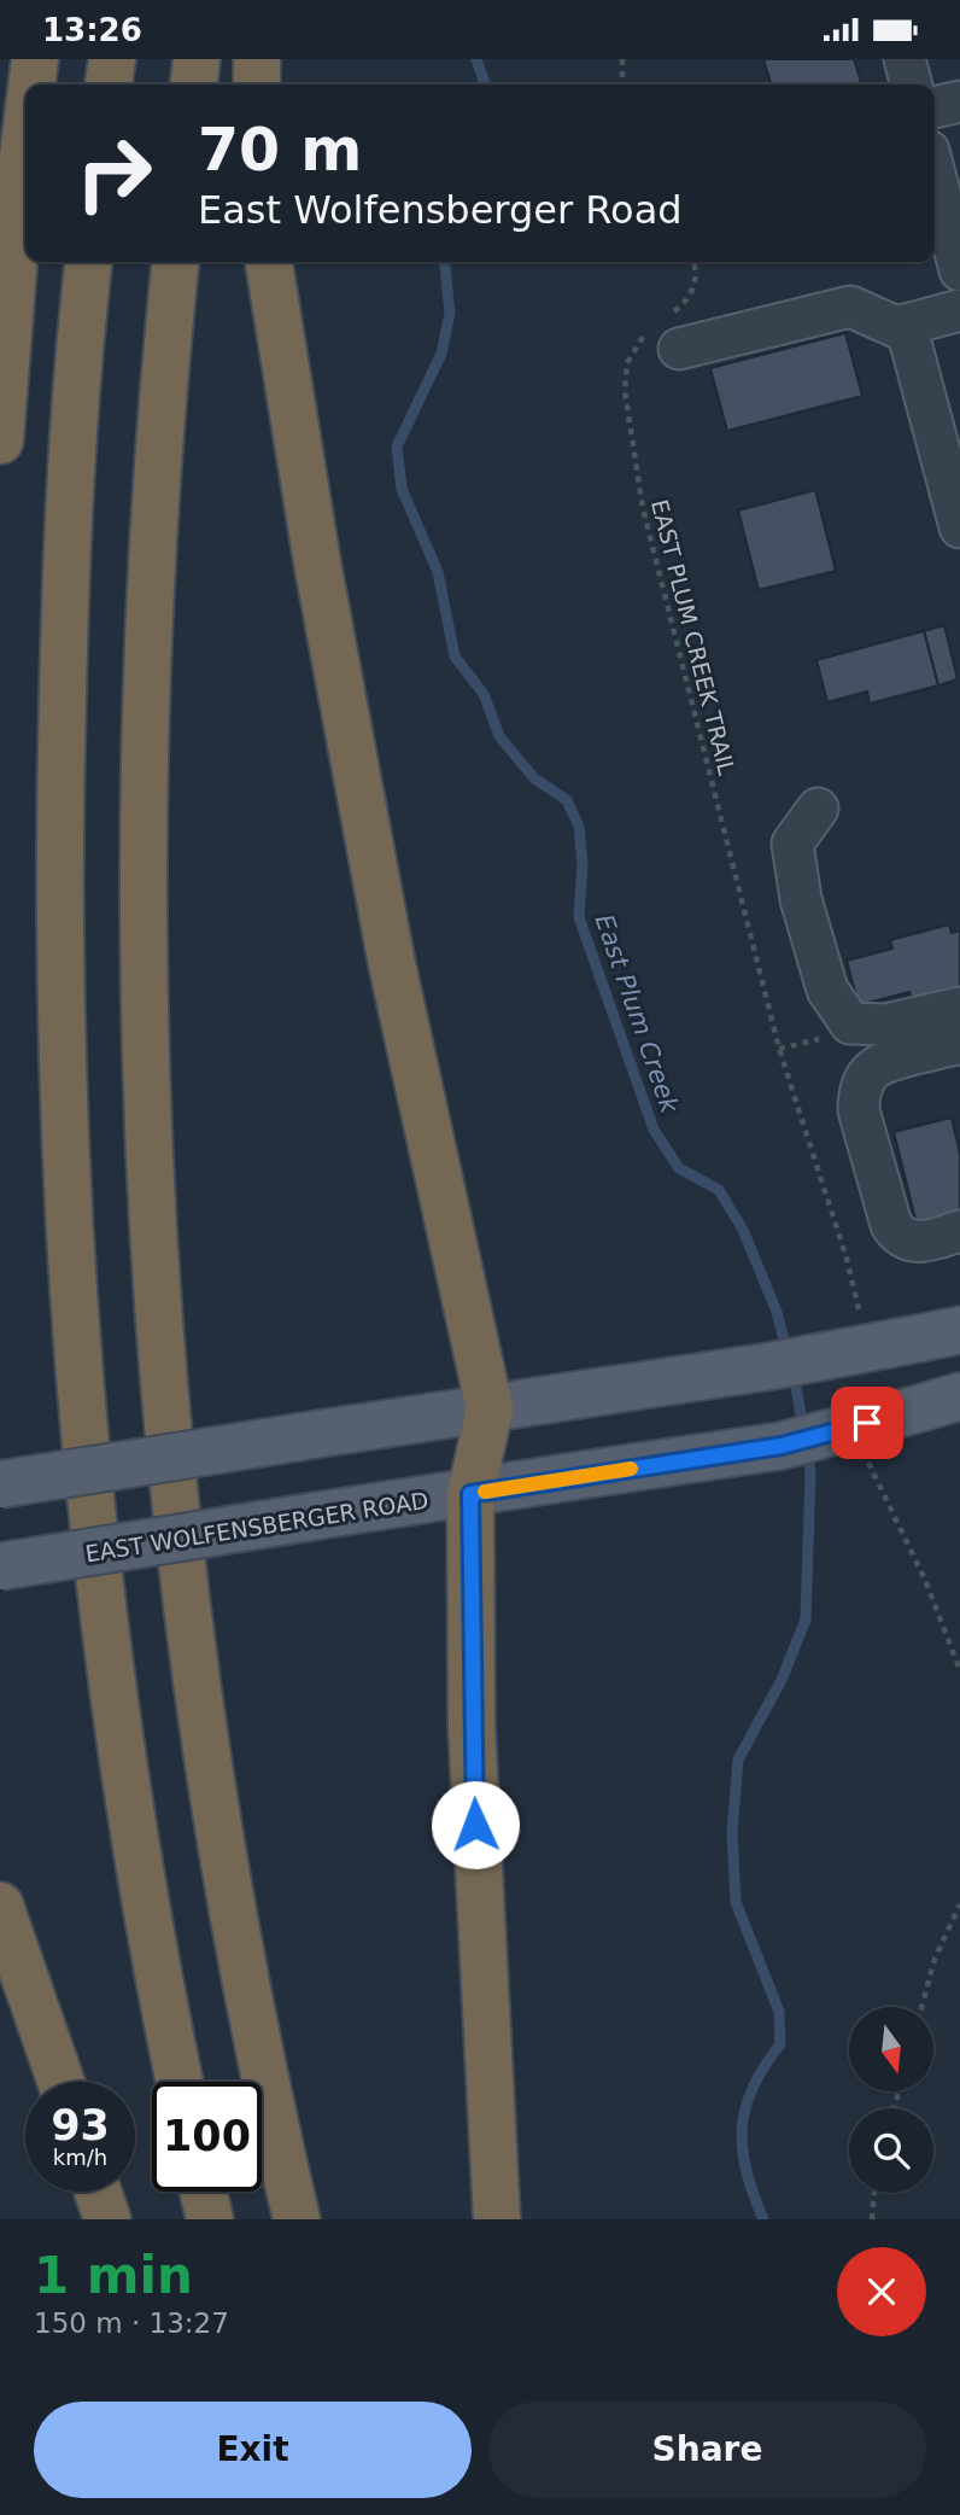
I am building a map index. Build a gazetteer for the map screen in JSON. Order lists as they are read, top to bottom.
{
  "streets": {
    "main road": ["EAST WOLFENSBERGER ROAD"],
    "path": ["EAST PLUM CREEK TRAIL"]
  },
  "water": ["East Plum Creek"],
  "north": "bottom",
  "page": {
    "status": "13:26",
    "turn": ["70 m", "East Wolfensberger Road"],
    "speed": "93 km/h",
    "limit": "100",
    "heading": ["1 min", "150 m · 13:27"],
    "buttons": ["Exit", "Share"]
  }
}
